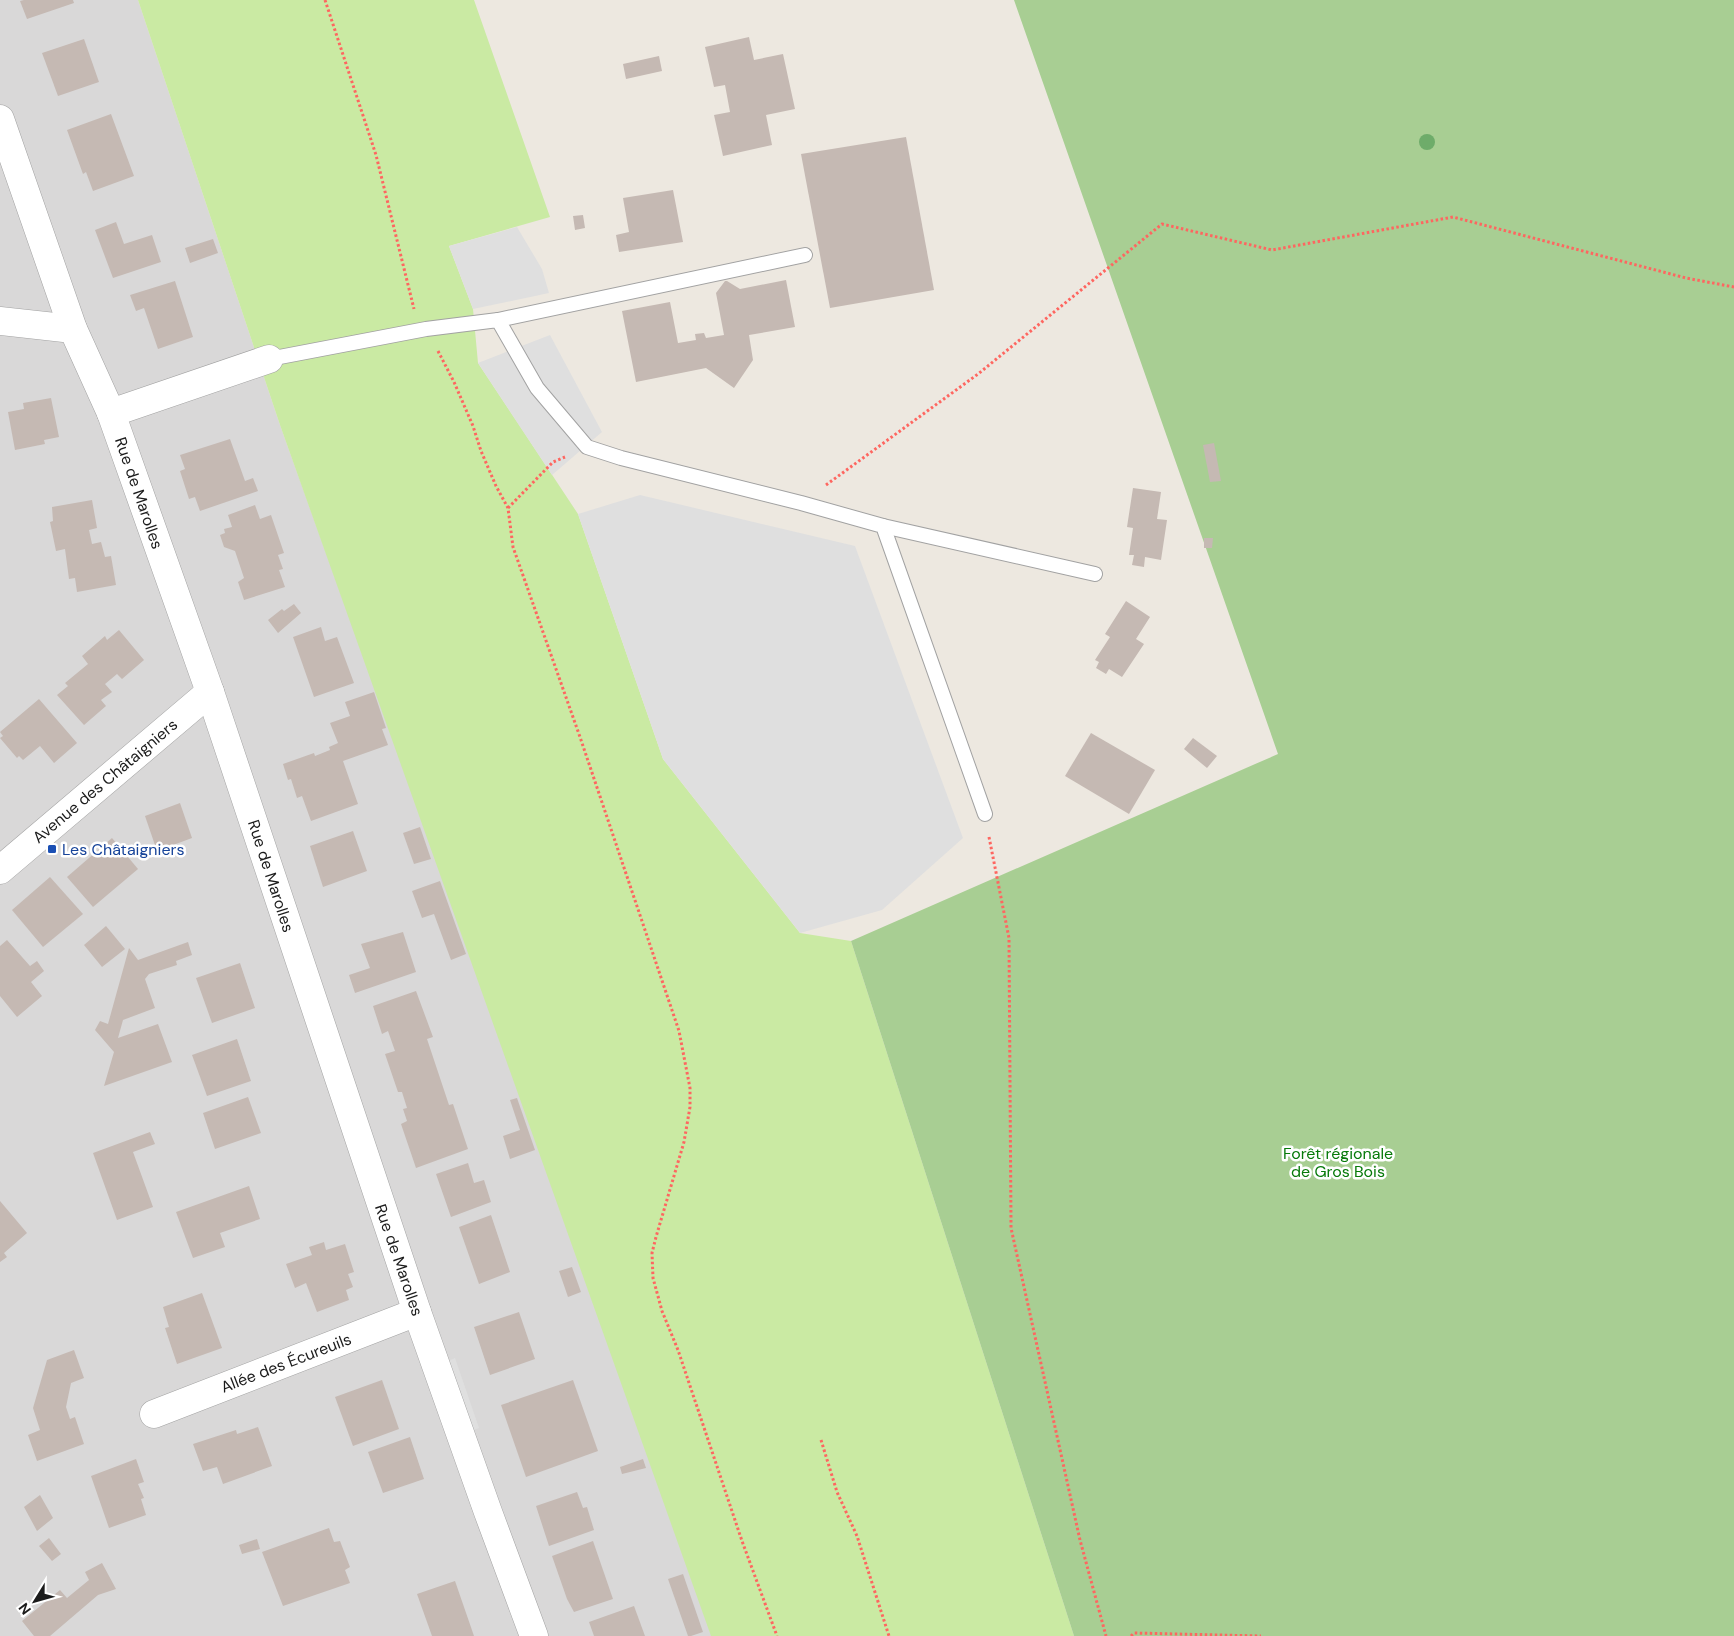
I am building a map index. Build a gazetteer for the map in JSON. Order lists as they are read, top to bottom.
{
  "streets": {
    "street": ["Rue de Marolles", "Avenue des Châtaigniers", "Allée des Écureuils"]
  },
  "crossings": [
    ["Rue de Marolles", "Avenue des Châtaigniers"],
    ["Rue de Marolles", "Allée des Écureuils"]
  ],
  "parks": ["Forêt régionale de Gros Bois"],
  "places": {
    "transit": ["Les Châtaigniers"]
  },
  "north": "bottom left"
}
